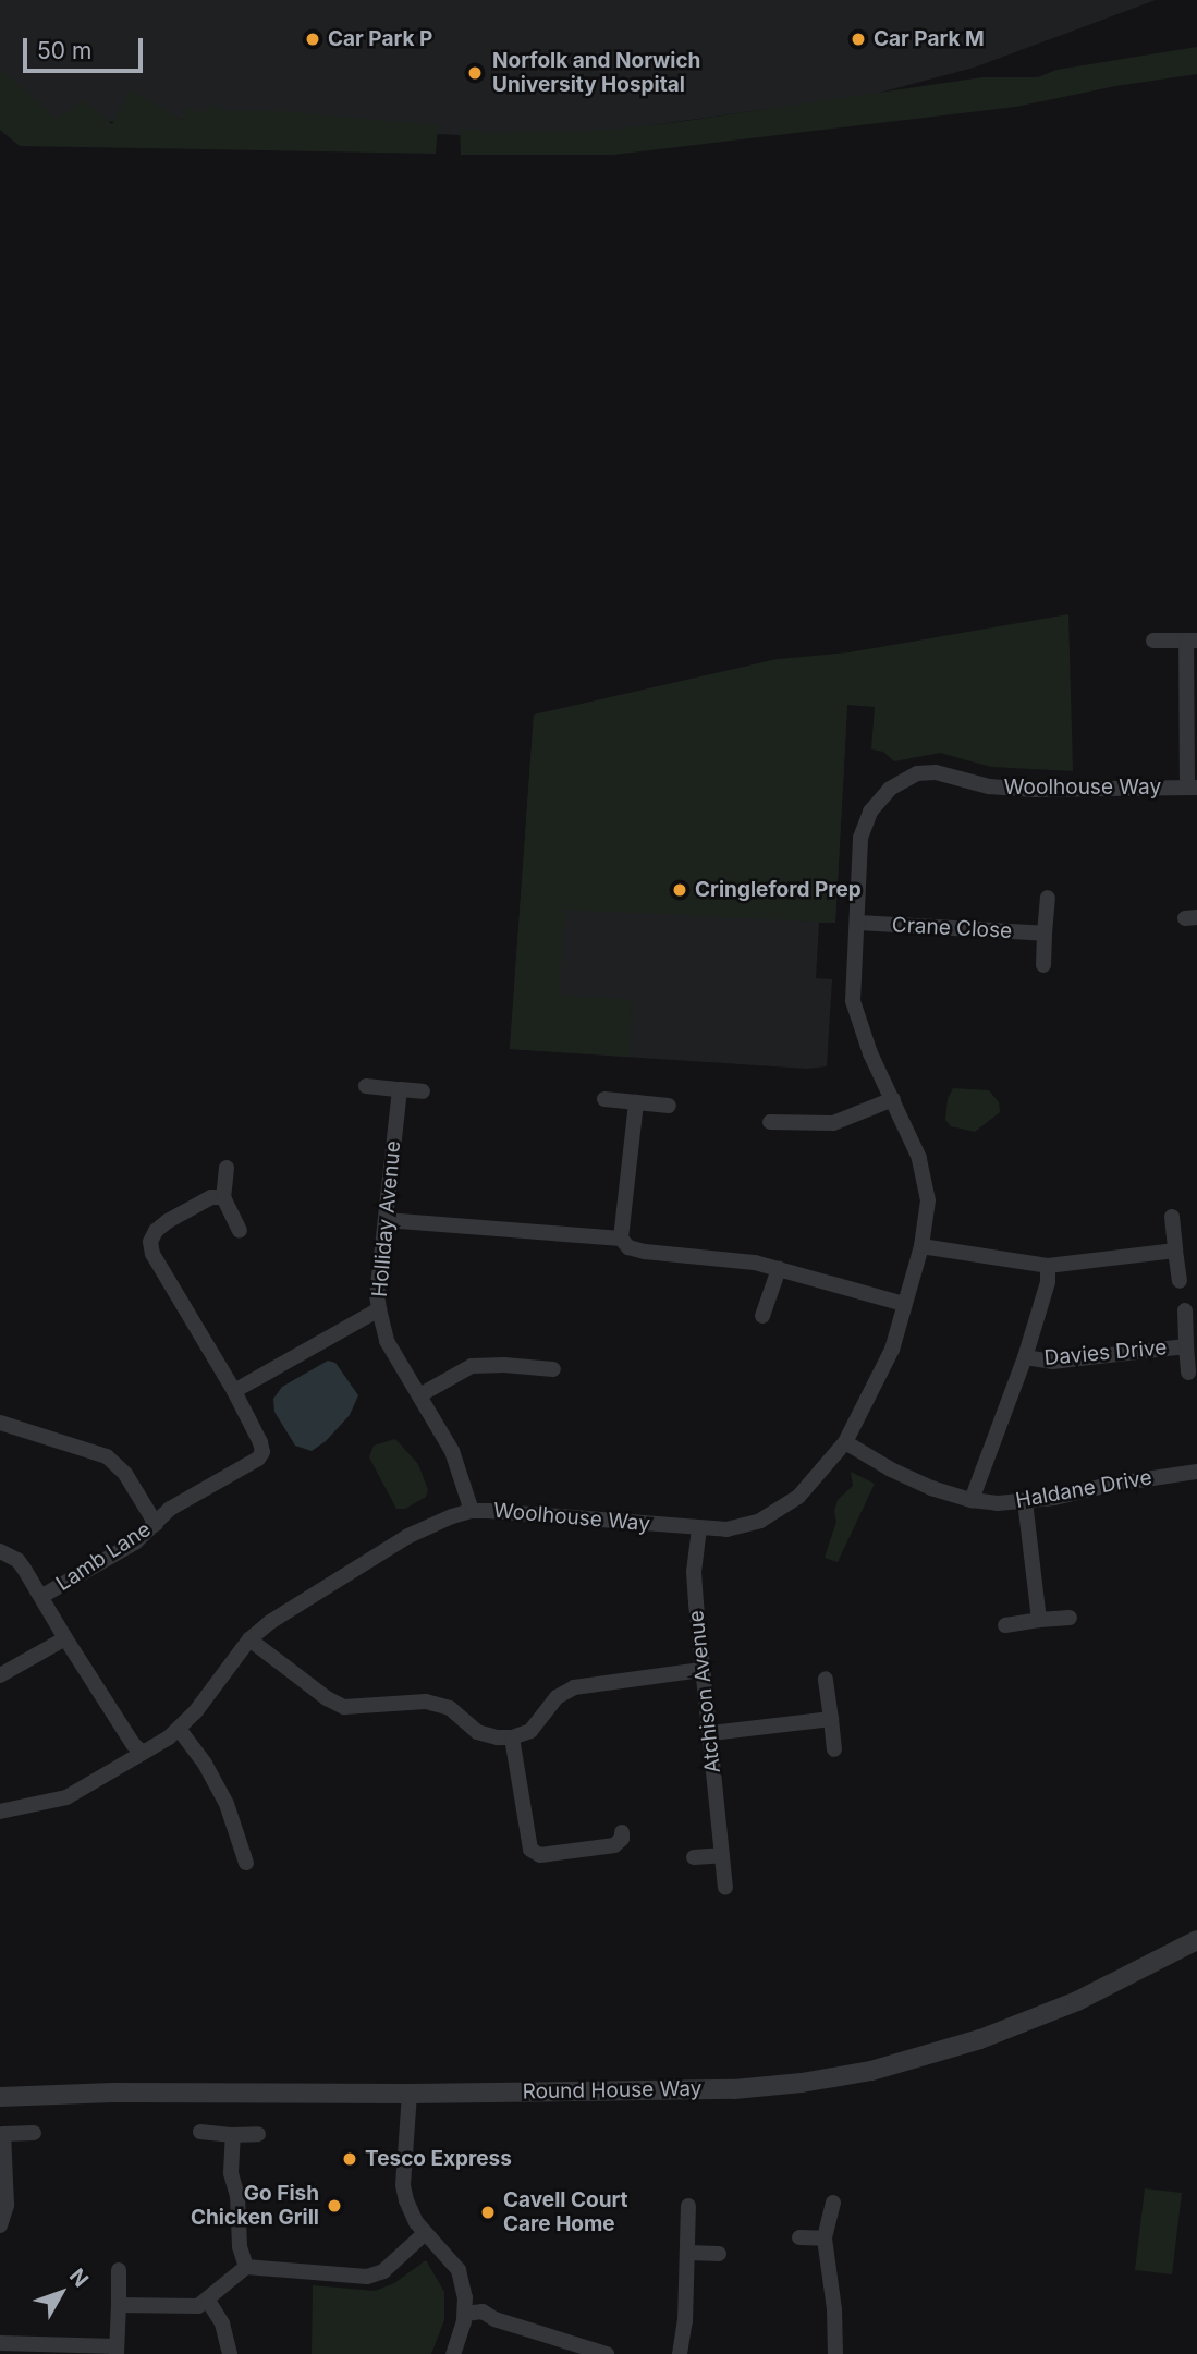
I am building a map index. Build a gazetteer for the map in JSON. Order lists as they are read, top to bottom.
{
  "streets": {
    "street": [
      "Woolhouse Way",
      "Crane Close",
      "Holliday Avenue",
      "Davies Drive",
      "Haldane Drive",
      "Lamb Lane",
      "Atchison Avenue",
      "Round House Way"
    ]
  },
  "crossings": [
    ["Woolhouse Way", "Crane Close"],
    ["Woolhouse Way", "Holliday Avenue"],
    ["Woolhouse Way", "Haldane Drive"],
    ["Woolhouse Way", "Lamb Lane"],
    ["Woolhouse Way", "Atchison Avenue"],
    ["Davies Drive", "Haldane Drive"]
  ],
  "places": [
    "Car Park P",
    "Car Park M",
    "Norfolk and Norwich University Hospital",
    "Cringleford Prep",
    "Tesco Express",
    "Go Fish Chicken Grill",
    "Cavell Court Care Home"
  ],
  "scale_bar": "50 m",
  "north": "top right"
}
